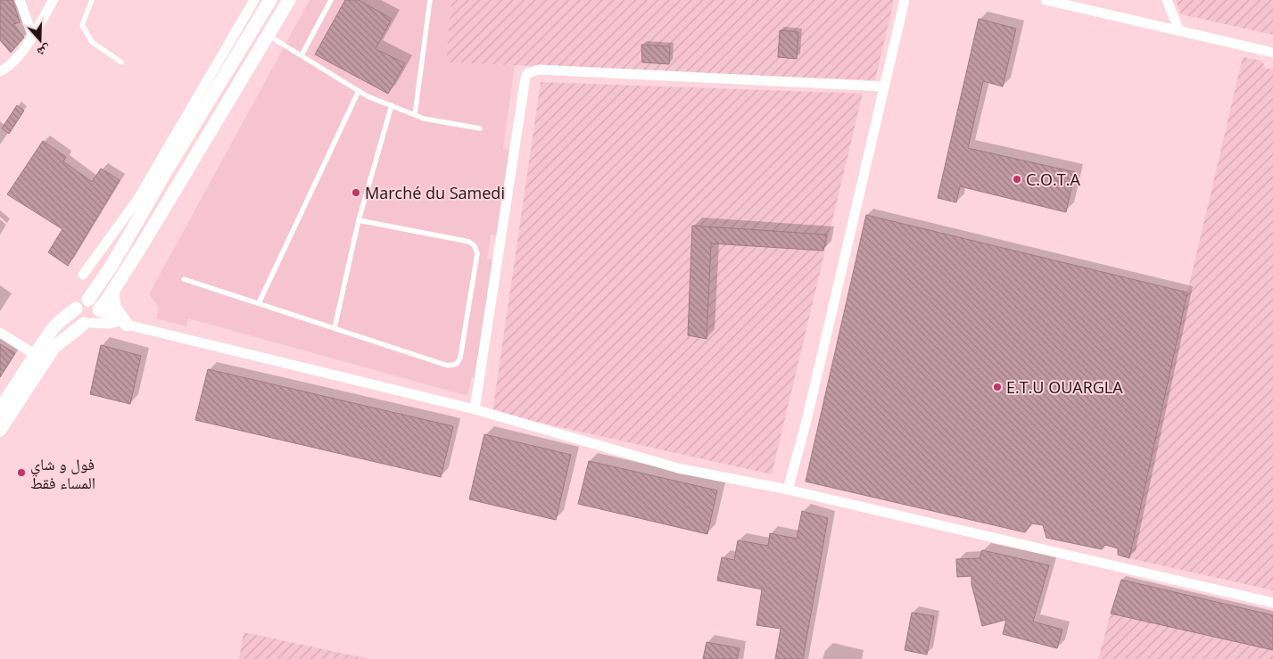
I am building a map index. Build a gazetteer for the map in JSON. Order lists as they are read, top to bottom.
{
  "places": [
    "C.O.T.A",
    "Marché du Samedi",
    "E.T.U OUARGLA",
    "فول و شاي المساء فقط"
  ],
  "north": "bottom"
}
